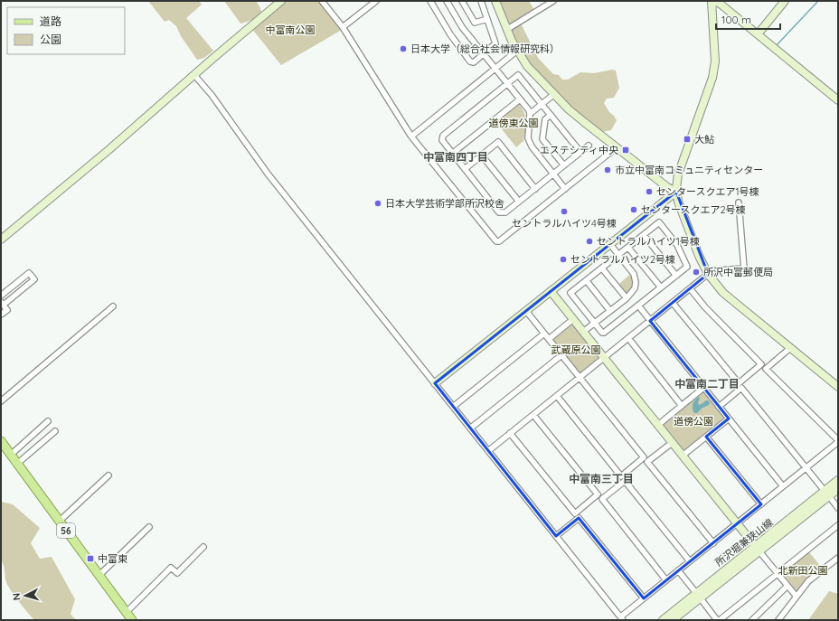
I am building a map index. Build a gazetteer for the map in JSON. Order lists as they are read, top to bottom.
{
  "streets": {
    "main road": ["56"],
    "street": ["所沢堀兼狭山線"]
  },
  "districts": ["中富南四丁目", "中富南二丁目", "中富南三丁目"],
  "parks": [
    "中富南公園",
    "道傍東公園",
    "武蔵原公園",
    "道傍公園",
    "北新田公園"
  ],
  "places": {
    "other": [
      "日本大学（総合社会情報研究科）",
      "市立中富南コミュニティセンター",
      "センタースクエア1号棟",
      "日本大学芸術学部所沢校舎",
      "センタースクエア2号棟",
      "セントラルハイツ4号棟",
      "セントラルハイツ1号棟",
      "セントラルハイツ2号棟",
      "所沢中富郵便局"
    ],
    "transit": ["大鮎", "エステシティ中央", "中富東"]
  },
  "legend": ["道路", "公園"],
  "scale_bar": "100 m",
  "north": "left"
}
